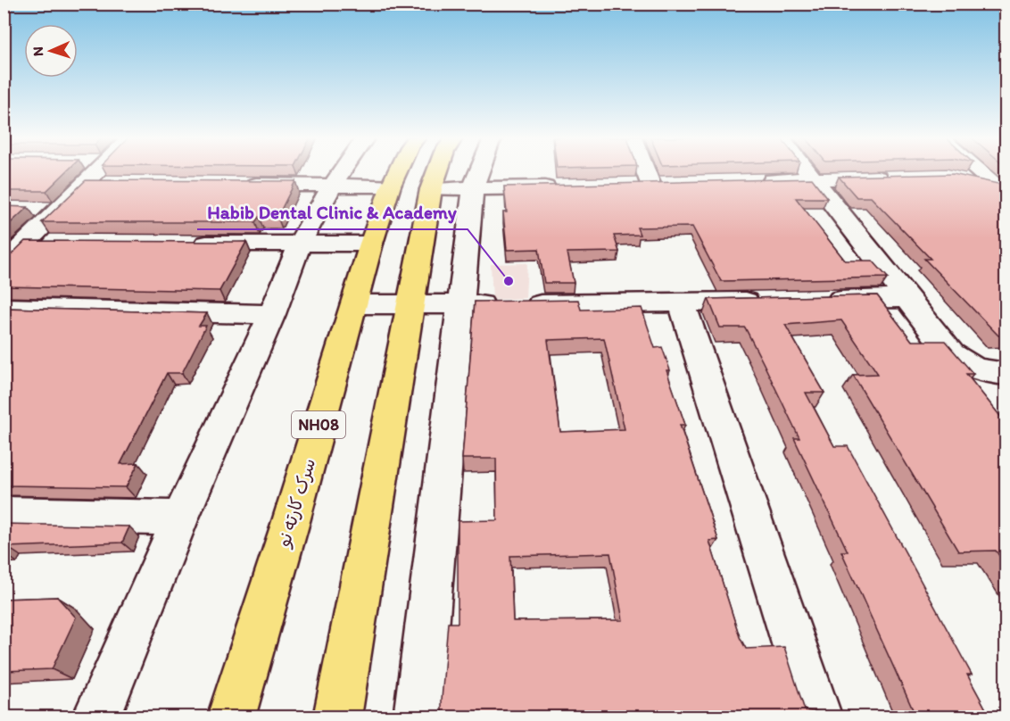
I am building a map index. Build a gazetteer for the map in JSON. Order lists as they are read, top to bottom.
{
  "streets": {
    "highway": ["NH08", "سرک کارته نو"]
  },
  "places": ["Habib Dental Clinic & Academy"],
  "north": "left"
}
